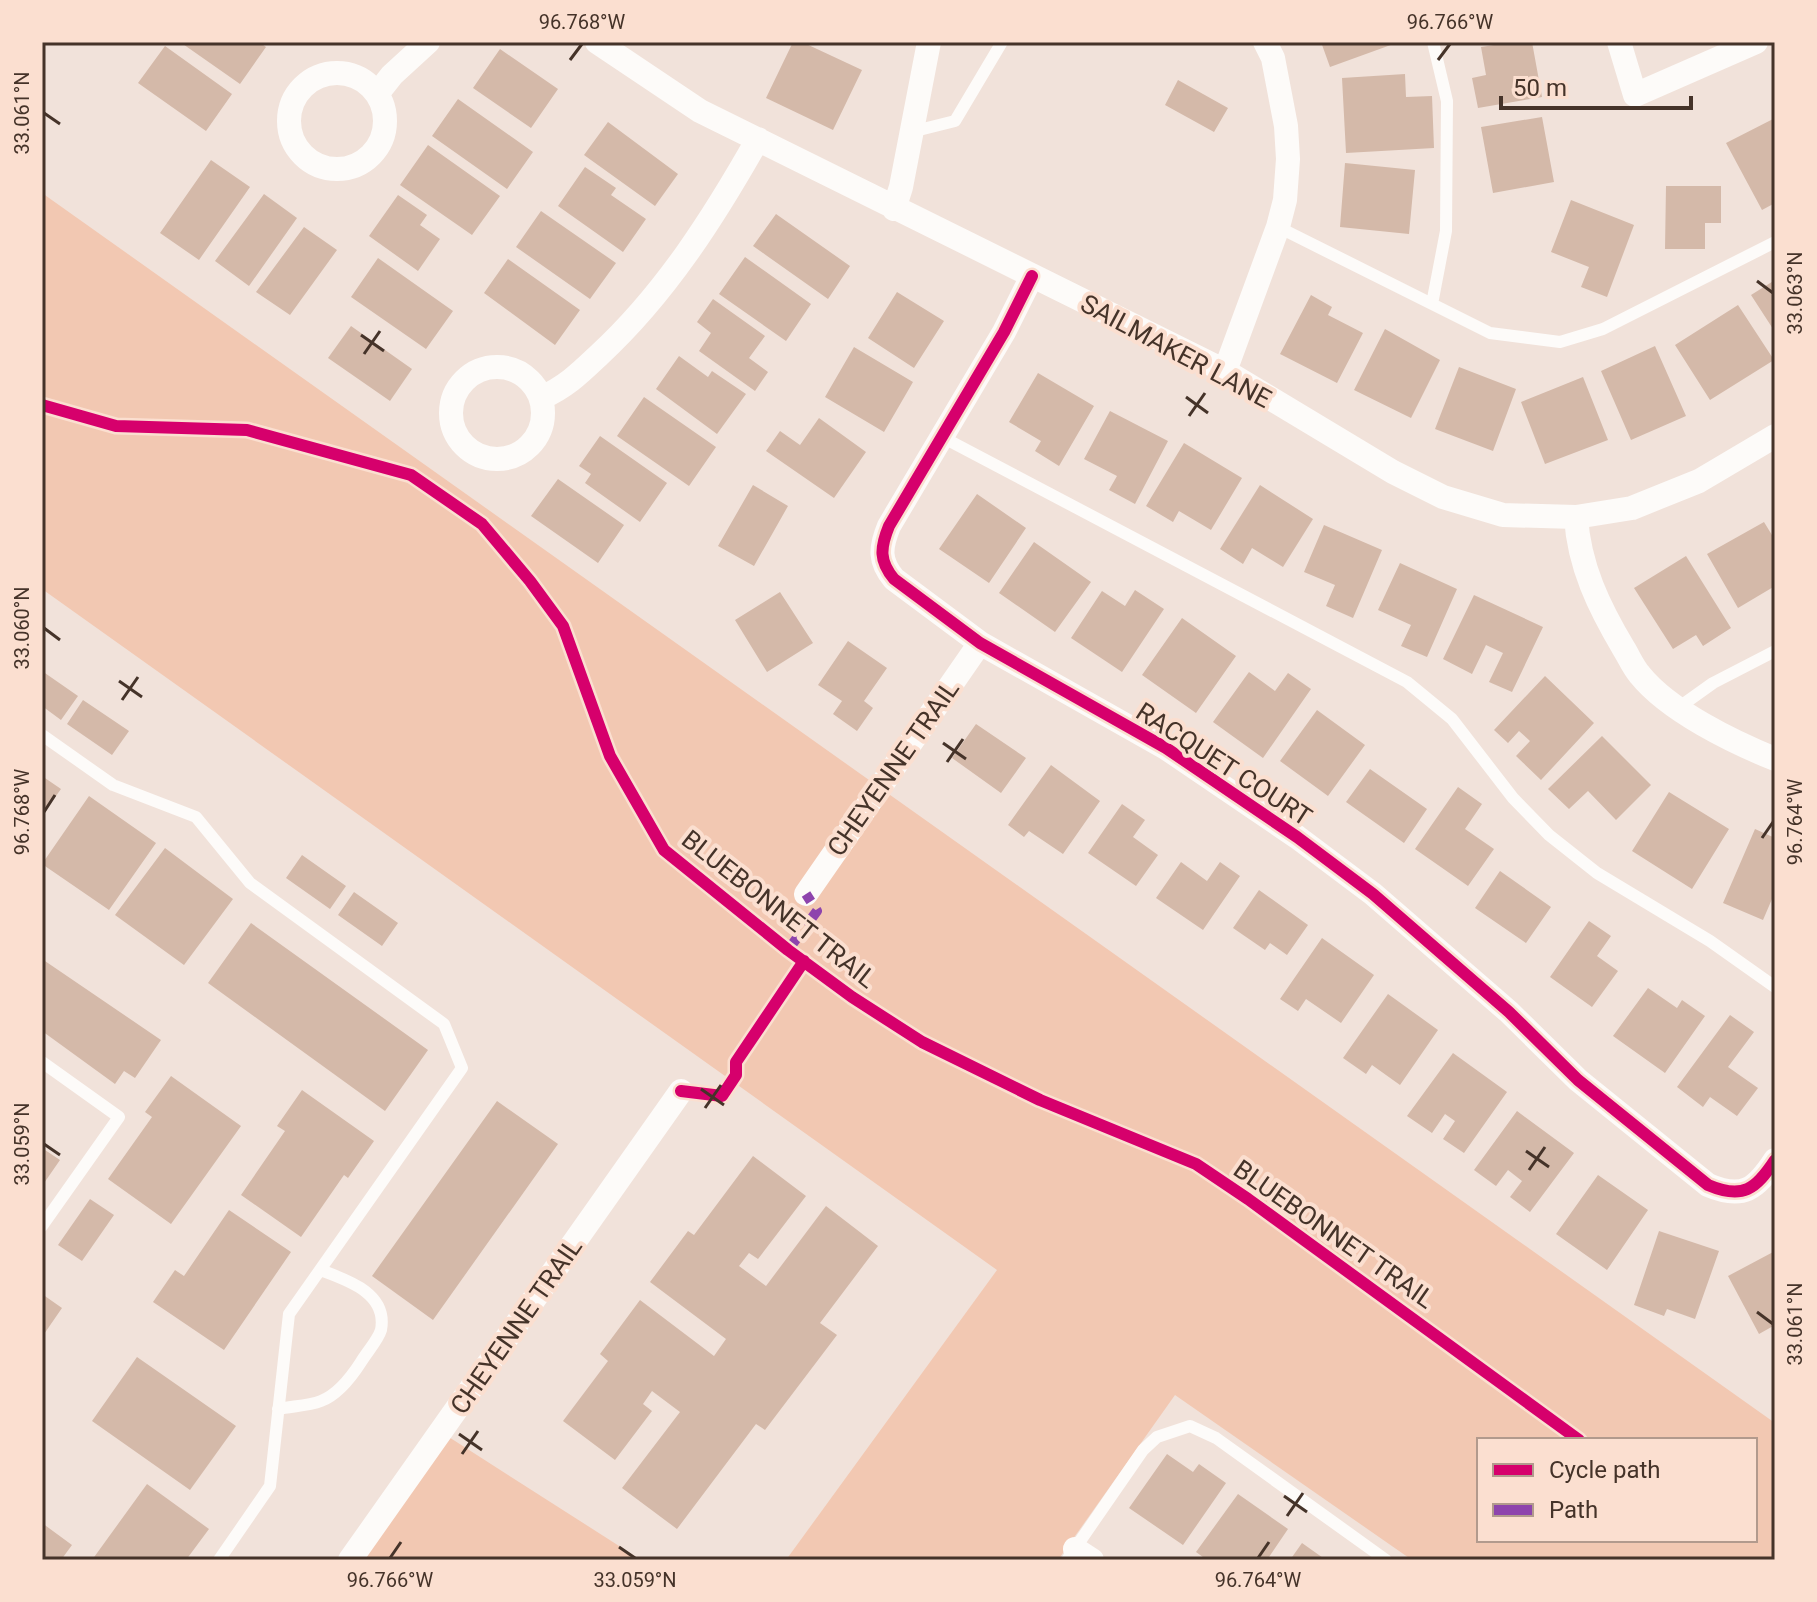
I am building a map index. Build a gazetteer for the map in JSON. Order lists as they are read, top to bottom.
{
  "streets": {
    "street": ["SAILMAKER LANE", "RACQUET COURT", "CHEYENNE TRAIL"],
    "cycle path": ["BLUEBONNET TRAIL"]
  },
  "crossings": [
    ["SAILMAKER LANE", "RACQUET COURT"],
    ["RACQUET COURT", "CHEYENNE TRAIL"]
  ],
  "legend": ["Cycle path", "Path"],
  "scale_bar": "50 m",
  "coordinates": [
    "96.768°W",
    "96.766°W",
    "33.061°N",
    "33.063°N",
    "33.060°N",
    "96.764°W",
    "33.059°N"
  ]
}
